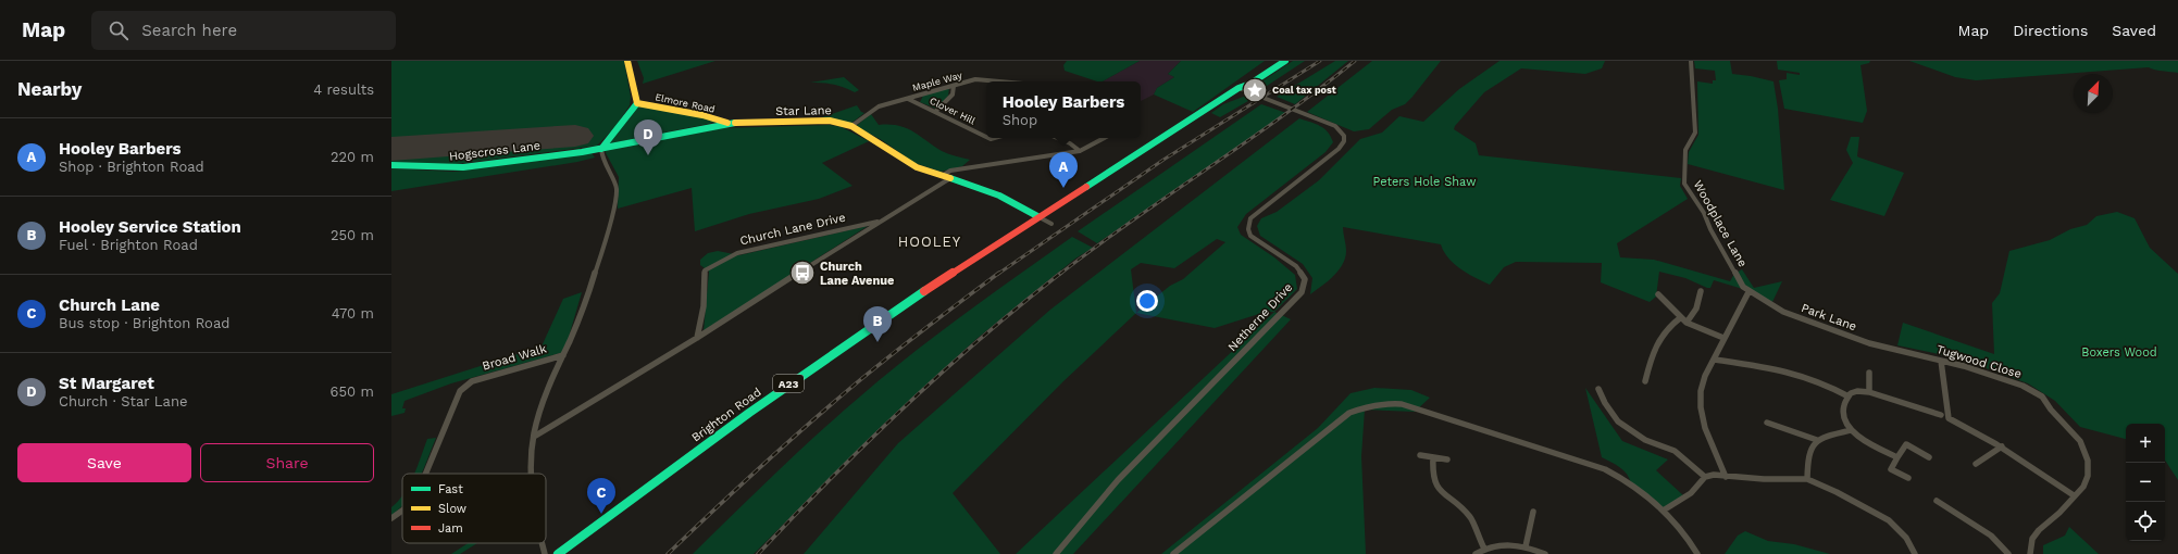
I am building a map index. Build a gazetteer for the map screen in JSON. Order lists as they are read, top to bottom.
{
  "streets": {
    "main road": [
      "Elmore Road",
      "Star Lane",
      "Hogscross Lane",
      "A23",
      "Brighton Road"
    ],
    "street": [
      "Maple Way",
      "Clover Hill",
      "Woodplace Lane",
      "Church Lane Drive",
      "Netherne Drive",
      "Park Lane",
      "Broad Walk",
      "Tugwood Close"
    ]
  },
  "crossings": [
    ["Maple Way", "Star Lane"],
    ["Maple Way", "Clover Hill"],
    ["Elmore Road", "Star Lane"],
    ["Elmore Road", "Hogscross Lane"],
    ["Star Lane", "Hogscross Lane"],
    ["Star Lane", "Brighton Road"],
    ["Woodplace Lane", "Park Lane"],
    ["Netherne Drive", "Brighton Road"],
    ["Park Lane", "Tugwood Close"]
  ],
  "districts": ["HOOLEY"],
  "parks": ["Peters Hole Shaw", "Boxers Wood"],
  "places": {
    "place": ["Coal tax post"],
    "bus stop": ["Church Lane Avenue"]
  },
  "legend": ["Fast", "Slow", "Jam"],
  "north": "top right",
  "page": {
    "header": "Map",
    "search": "Search here",
    "nav": ["Map", "Directions", "Saved"],
    "heading": ["Nearby", "4 results"],
    "popup": ["Hooley Barbers", "Shop"],
    "list": [
      {
        "mark": "A",
        "name": "Hooley Barbers",
        "note": "Shop · Brighton Road",
        "value": "220 m"
      },
      {
        "mark": "B",
        "name": "Hooley Service Station",
        "note": "Fuel · Brighton Road",
        "value": "250 m"
      },
      {
        "mark": "C",
        "name": "Church Lane",
        "note": "Bus stop · Brighton Road",
        "value": "470 m"
      },
      {
        "mark": "D",
        "name": "St Margaret",
        "note": "Church · Star Lane",
        "value": "650 m"
      }
    ],
    "pins": [
      "D",
      "A",
      "B",
      "C"
    ],
    "map_buttons": ["+", "−"],
    "buttons": ["Save", "Share"]
  }
}
